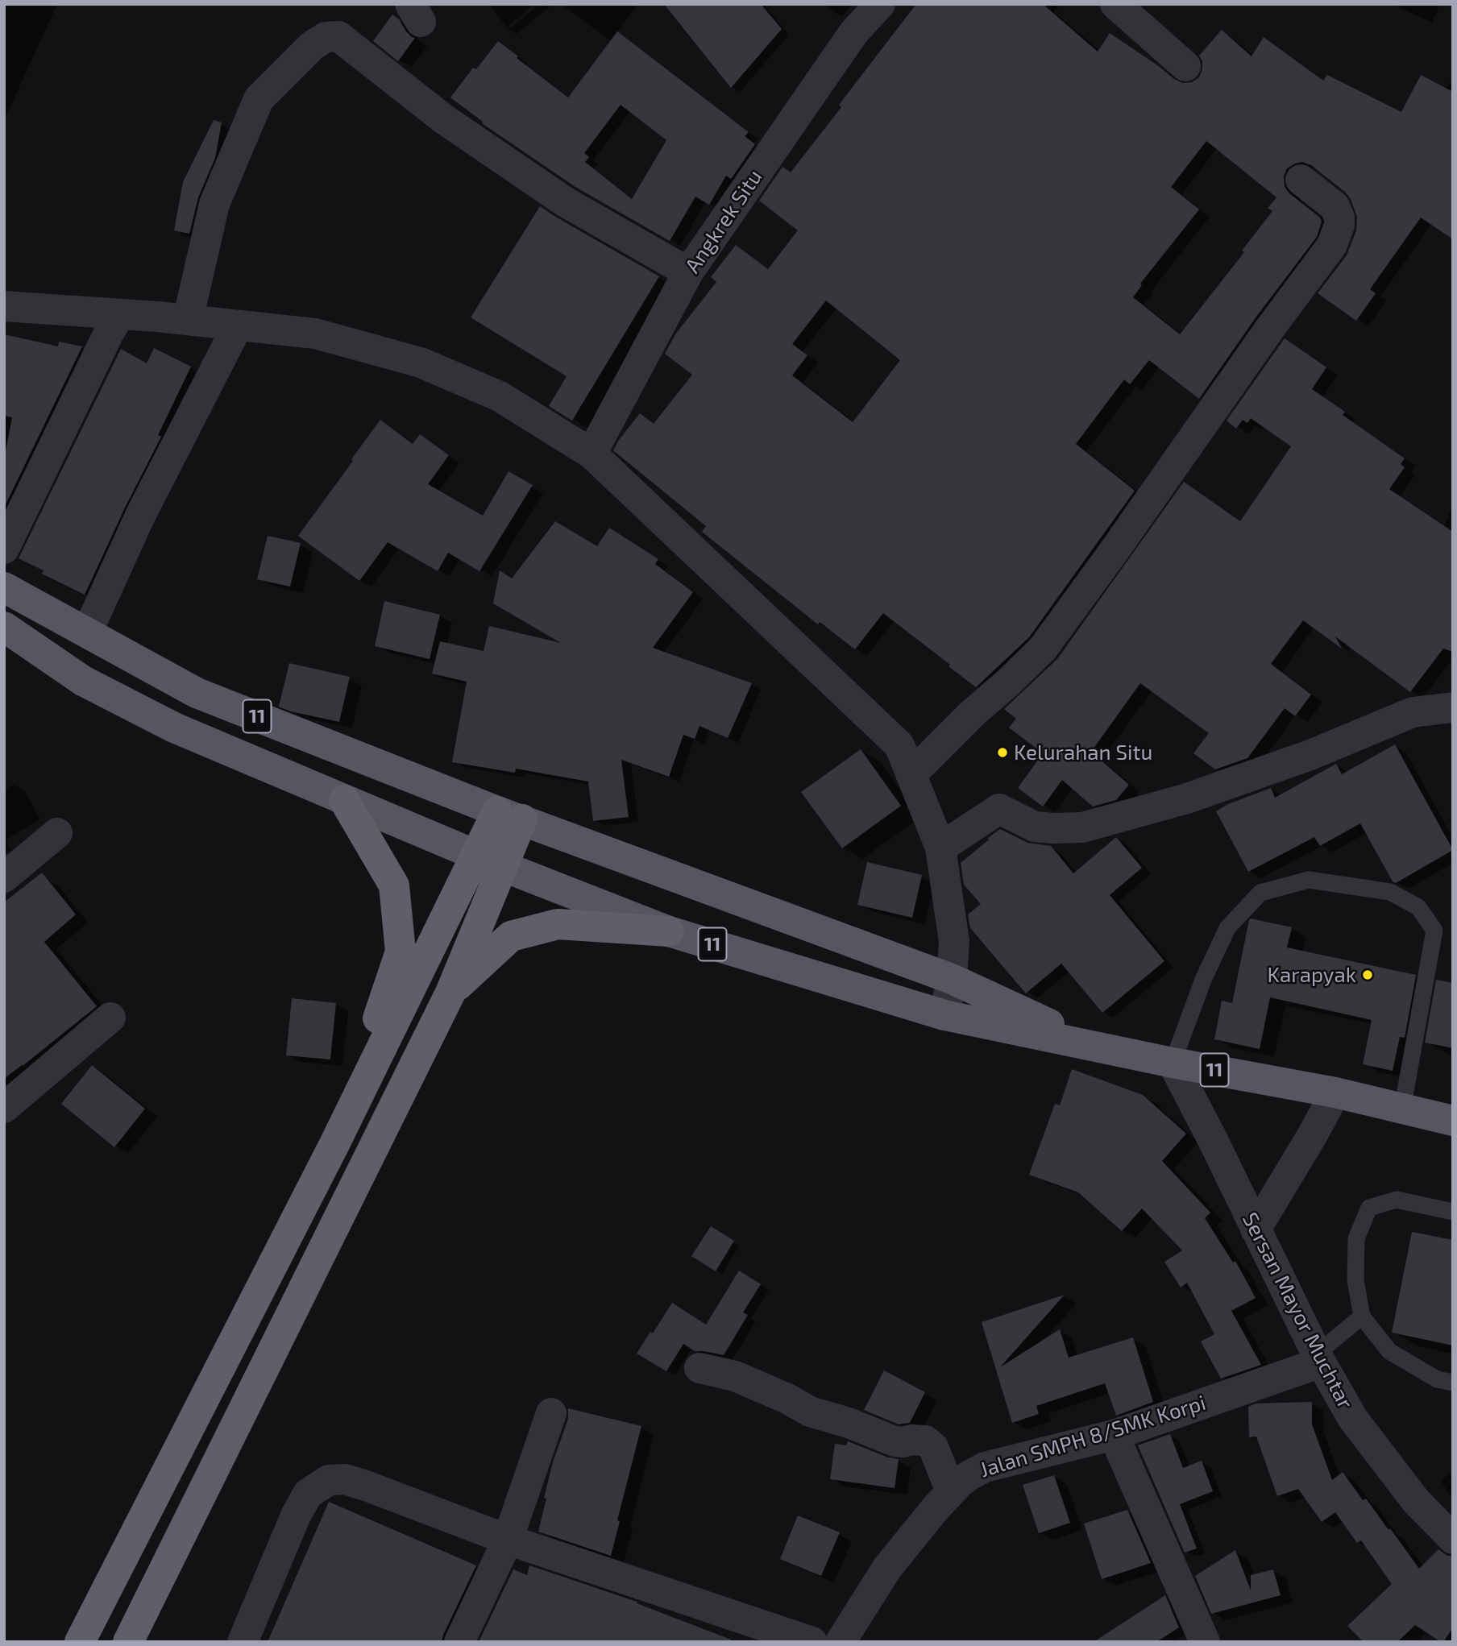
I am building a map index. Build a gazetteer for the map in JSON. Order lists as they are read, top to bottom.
{
  "streets": {
    "highway": ["11"],
    "street": ["Angkrek Situ", "Sersan Mayor Muchtar", "Jalan SMPH 8/SMK Korpi"]
  },
  "crossings": [
    ["11", "Sersan Mayor Muchtar"],
    ["Sersan Mayor Muchtar", "Jalan SMPH 8/SMK Korpi"]
  ],
  "places": ["Kelurahan Situ", "Karapyak"]
}
